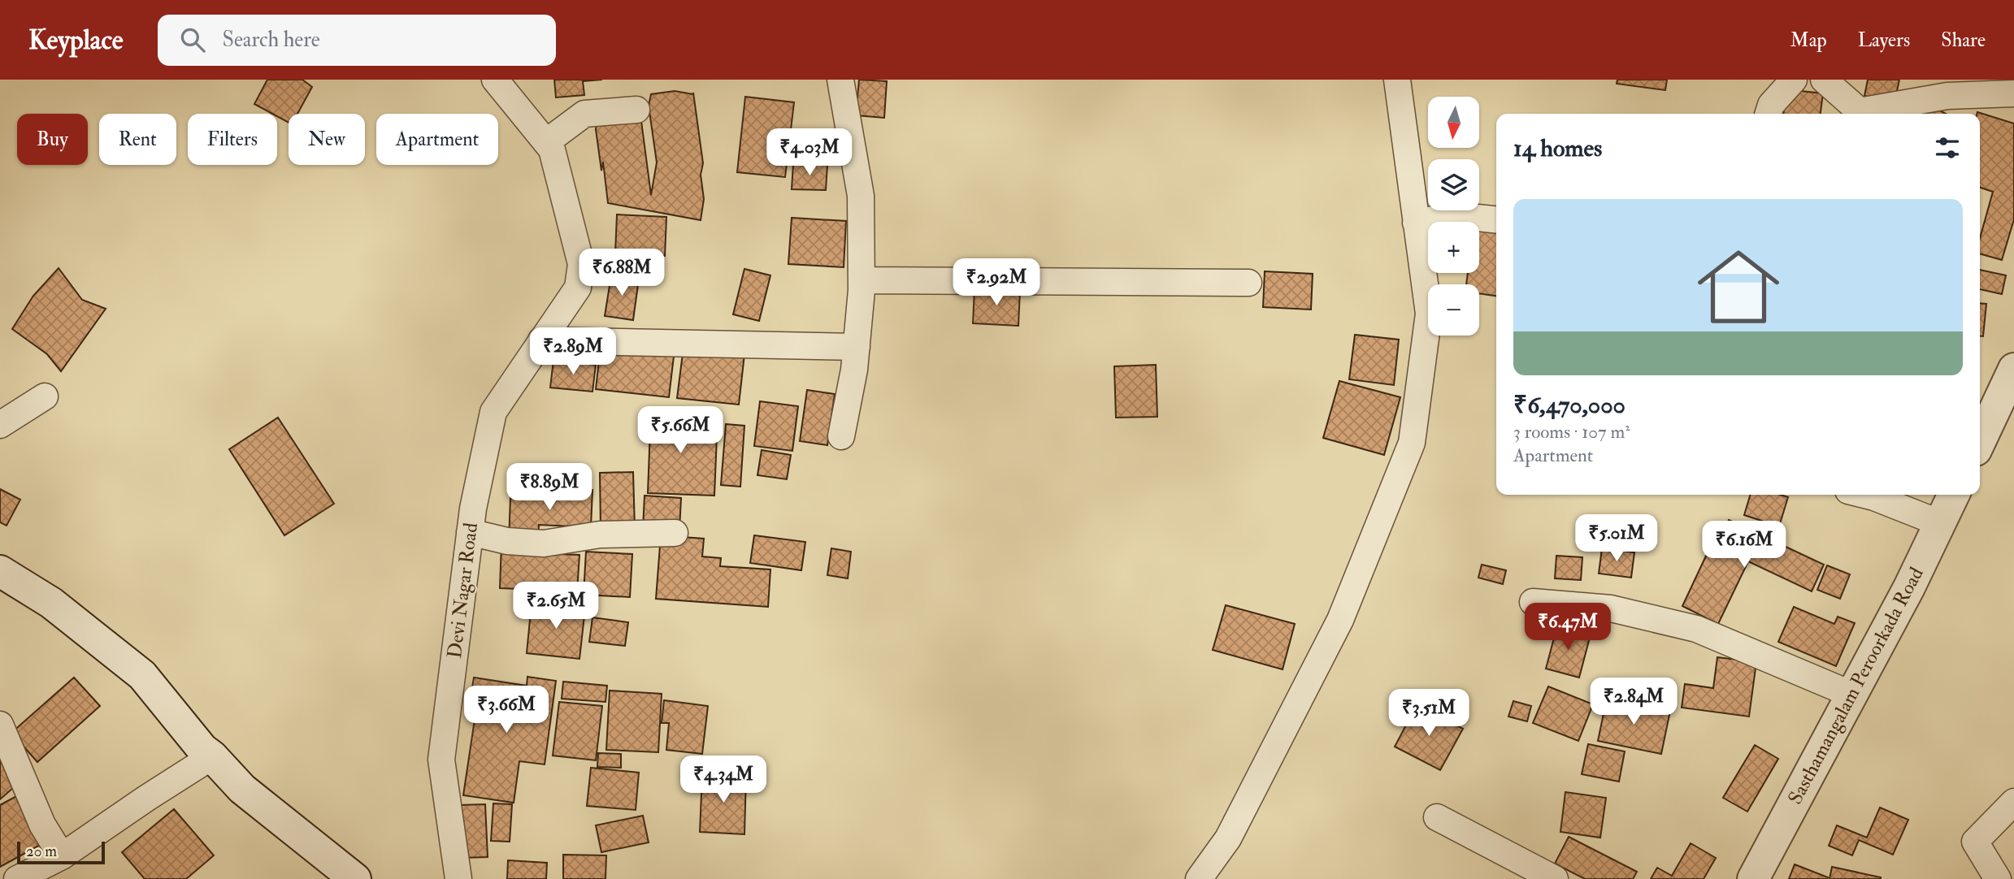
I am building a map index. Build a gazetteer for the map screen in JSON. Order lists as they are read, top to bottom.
{
  "streets": {
    "street": ["Devi Nagar Road", "Sasthamangalam Peroorkada Road"]
  },
  "scale_bar": "20 m",
  "north": "bottom",
  "page": {
    "header": "Keyplace",
    "search": "Search here",
    "nav": ["Map", "Layers", "Share"],
    "map_buttons": ["+", "−"],
    "chip": [
      "Buy",
      "Rent",
      "Filters",
      "New",
      "Apartment"
    ],
    "heading": "14 homes",
    "price": [
      "₹4.03M",
      "₹6.88M",
      "₹2.92M",
      "₹2.89M",
      "₹5.66M",
      "₹8.89M",
      "₹5.01M",
      "₹6.16M",
      "₹2.65M",
      "₹6.47M",
      "₹2.84M",
      "₹3.66M",
      "₹3.51M",
      "₹4.34M"
    ],
    "list": [
      {
        "name": "₹6,470,000",
        "note": "3 rooms · 107 m² · Apartment"
      }
    ],
    "scale": "20 m"
  }
}
